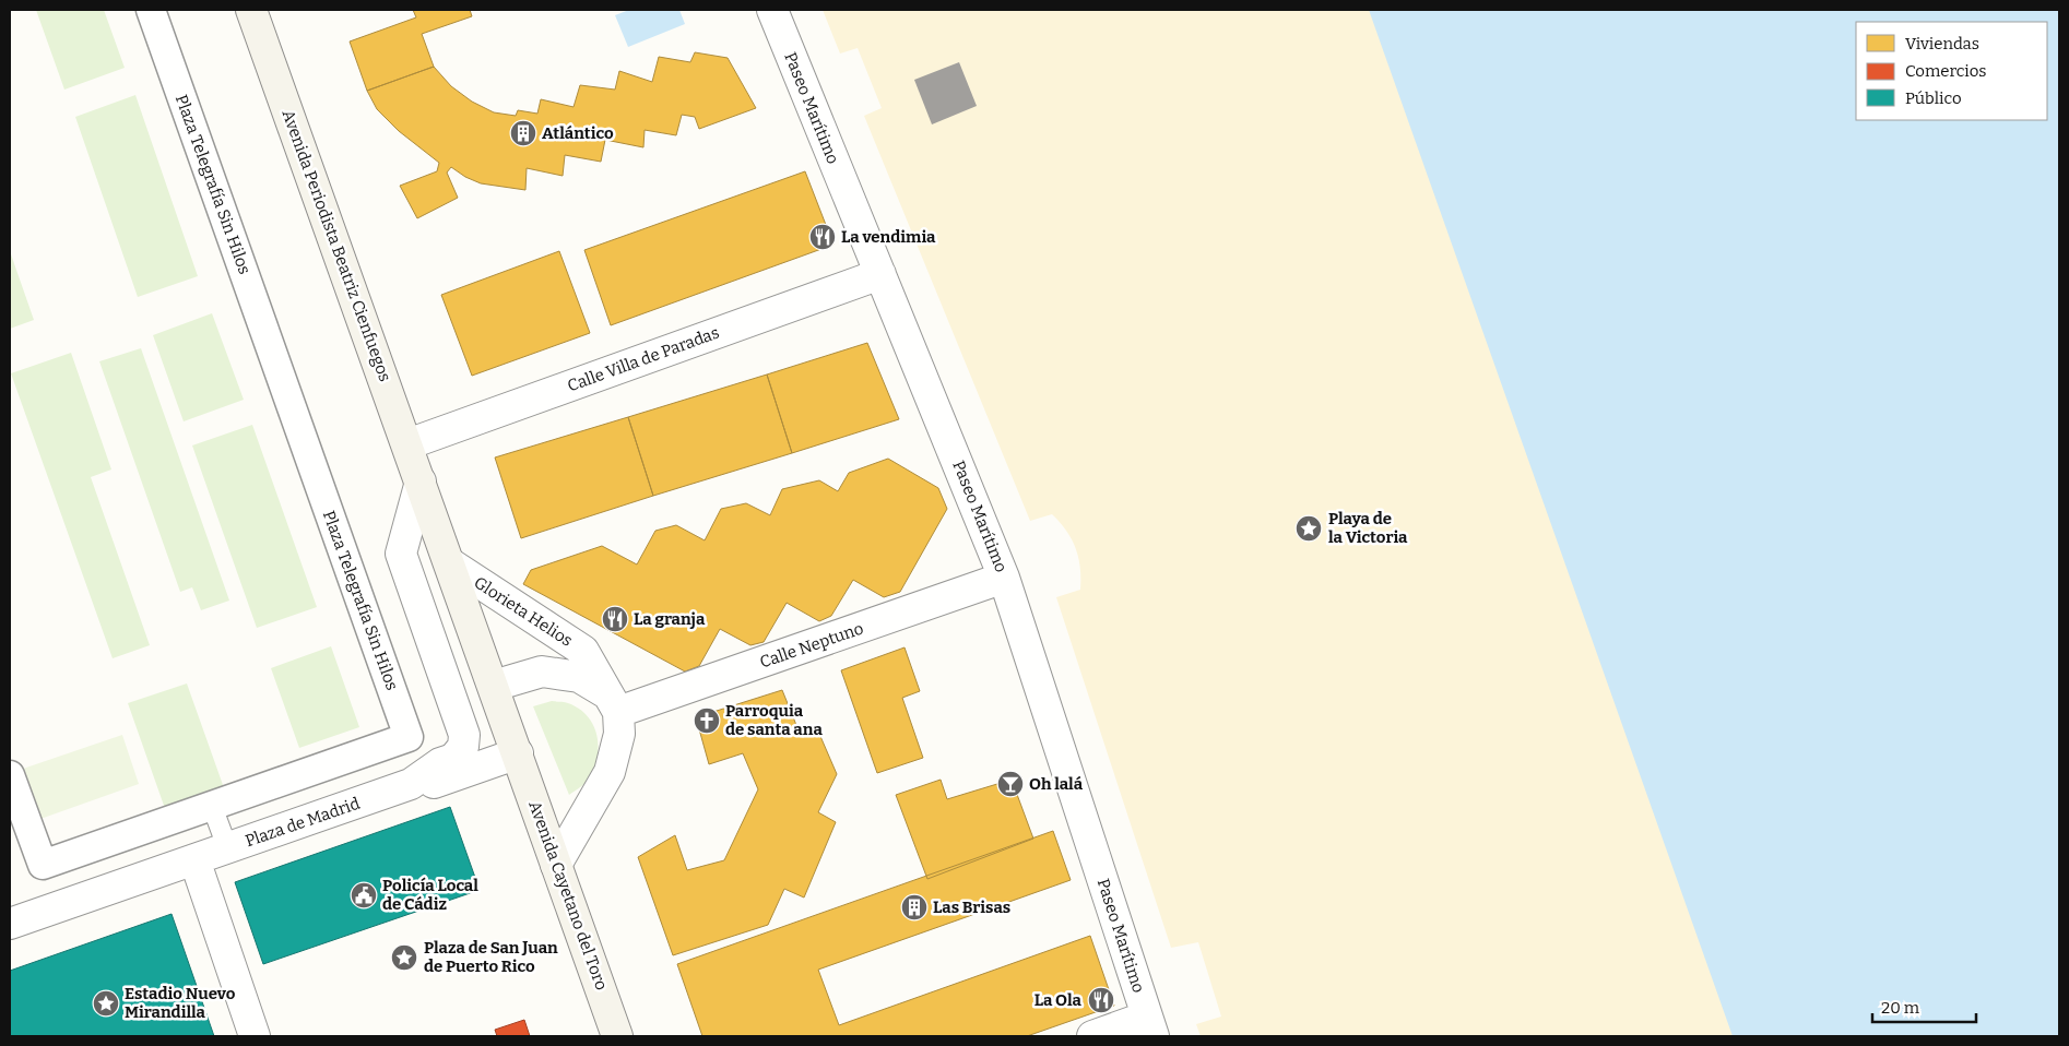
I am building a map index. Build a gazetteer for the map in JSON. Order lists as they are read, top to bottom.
{
  "streets": {
    "main road": ["Avenida Periodista Beatriz Cienfuegos", "Avenida Cayetano del Toro"],
    "street": [
      "Paseo Marítimo",
      "Plaza Telegrafía Sin Hilos",
      "Calle Villa de Paradas",
      "Glorieta Helios",
      "Calle Neptuno",
      "Plaza de Madrid"
    ]
  },
  "crossings": [
    ["Paseo Marítimo", "Calle Villa de Paradas"],
    ["Paseo Marítimo", "Calle Neptuno"],
    ["Avenida Periodista Beatriz Cienfuegos", "Calle Villa de Paradas"],
    ["Avenida Periodista Beatriz Cienfuegos", "Glorieta Helios"],
    ["Avenida Periodista Beatriz Cienfuegos", "Plaza de Madrid"],
    ["Avenida Periodista Beatriz Cienfuegos", "Avenida Cayetano del Toro"],
    ["Glorieta Helios", "Calle Neptuno"],
    ["Glorieta Helios", "Avenida Cayetano del Toro"],
    ["Plaza de Madrid", "Avenida Cayetano del Toro"]
  ],
  "places": {
    "building": ["Atlántico", "Las Brisas"],
    "restaurant": ["La vendimia", "La granja", "La Ola"],
    "place": ["Playa de la Victoria", "Plaza de San Juan de Puerto Rico", "Estadio Nuevo Mirandilla"],
    "church": ["Parroquia de santa ana"],
    "bar": ["Oh lalá"],
    "public building": ["Policía Local de Cádiz"]
  },
  "legend": ["Viviendas", "Comercios", "Público"],
  "scale_bar": "20 m"
}
